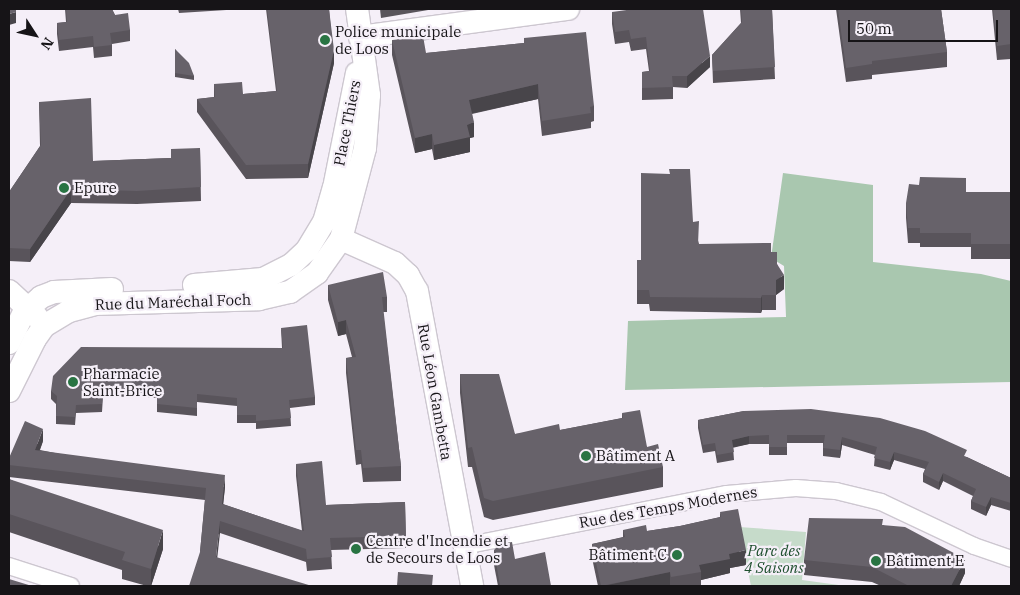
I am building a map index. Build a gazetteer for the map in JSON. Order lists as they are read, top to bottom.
{
  "streets": {
    "main road": ["Place Thiers", "Rue du Maréchal Foch", "Rue Léon Gambetta"],
    "street": ["Rue des Temps Modernes"]
  },
  "crossings": [
    ["Place Thiers", "Rue du Maréchal Foch"],
    ["Place Thiers", "Rue Léon Gambetta"],
    ["Rue Léon Gambetta", "Rue des Temps Modernes"]
  ],
  "parks": ["Parc des 4 Saisons"],
  "places": [
    "Police municipale de Loos",
    "Epure",
    "Pharmacie Saint-Brice",
    "Bâtiment A",
    "Centre d'Incendie et de Secours de Loos",
    "Bâtiment C",
    "Bâtiment E"
  ],
  "scale_bar": "50 m",
  "north": "bottom right"
}
